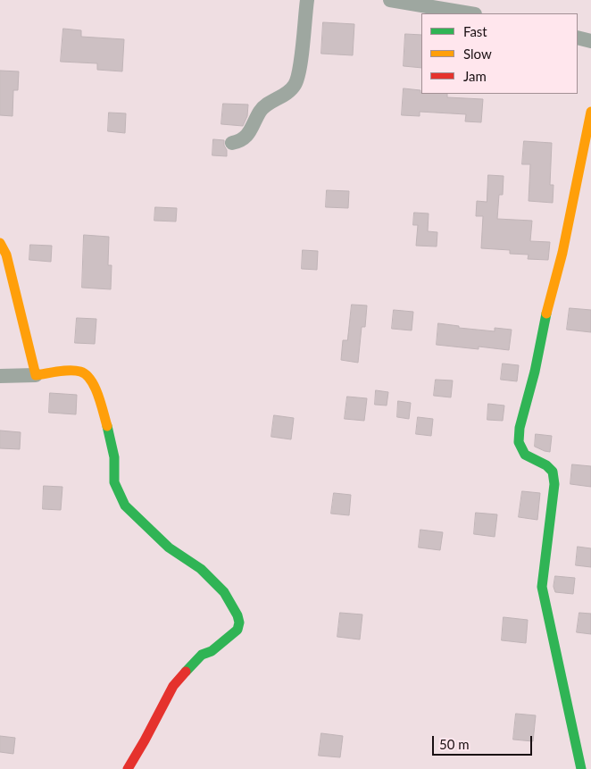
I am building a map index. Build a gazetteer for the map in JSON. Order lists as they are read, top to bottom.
{
  "legend": ["Fast", "Slow", "Jam"],
  "scale_bar": "50 m"
}
